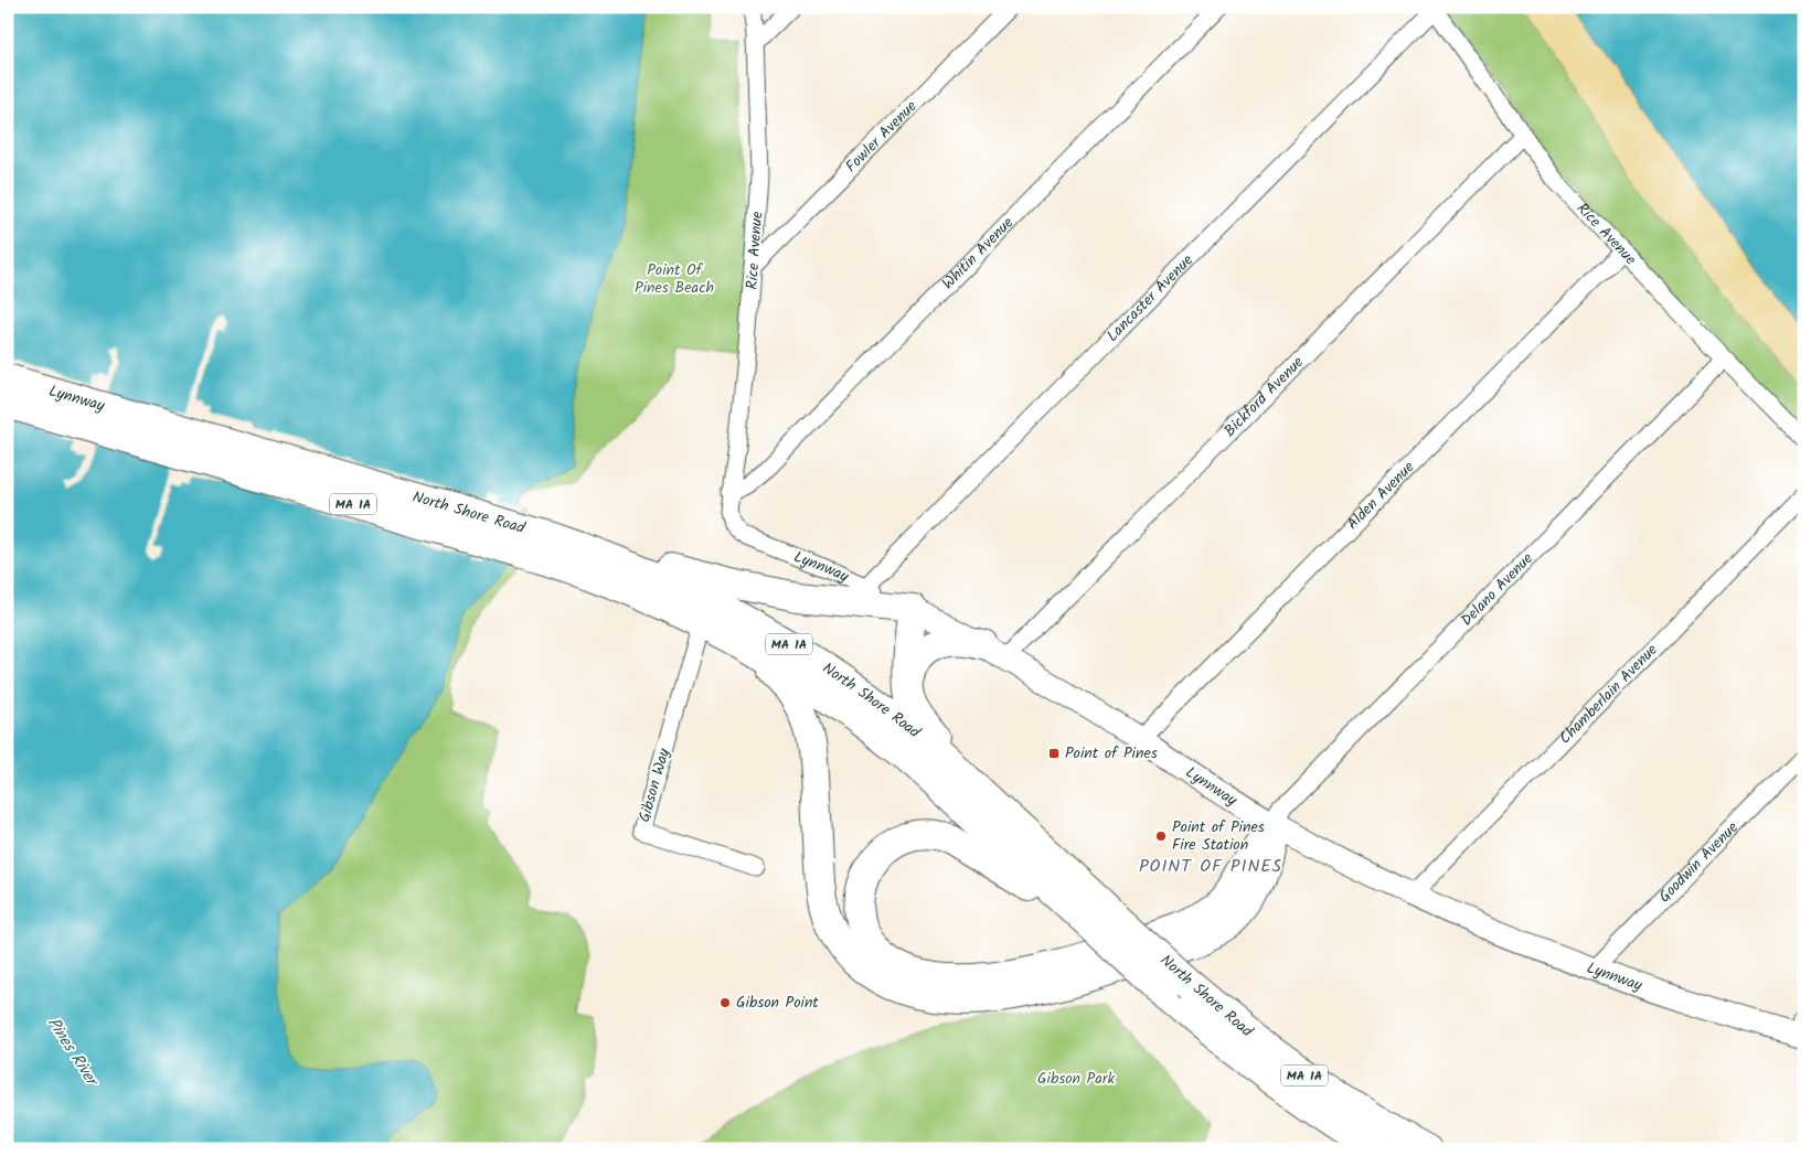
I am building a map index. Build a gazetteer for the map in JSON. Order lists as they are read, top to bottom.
{
  "streets": {
    "highway": ["Lynnway", "MA 1A", "North Shore Road"],
    "street": [
      "Fowler Avenue",
      "Rice Avenue",
      "Whitin Avenue",
      "Lancaster Avenue",
      "Bickford Avenue",
      "Alden Avenue",
      "Delano Avenue",
      "Chamberlain Avenue",
      "Gibson Way",
      "Goodwin Avenue"
    ]
  },
  "crossings": [
    ["Fowler Avenue", "Rice Avenue"],
    ["Rice Avenue", "Whitin Avenue"],
    ["Rice Avenue", "Lancaster Avenue"],
    ["Rice Avenue", "Bickford Avenue"],
    ["Rice Avenue", "Lynnway"],
    ["Rice Avenue", "Alden Avenue"],
    ["Rice Avenue", "Delano Avenue"],
    ["Whitin Avenue", "Lynnway"],
    ["Lancaster Avenue", "Lynnway"],
    ["Bickford Avenue", "Lynnway"],
    ["Lynnway", "Alden Avenue"],
    ["Lynnway", "North Shore Road"],
    ["Lynnway", "Delano Avenue"],
    ["Lynnway", "Chamberlain Avenue"],
    ["Lynnway", "Goodwin Avenue"],
    ["North Shore Road", "Gibson Way"]
  ],
  "districts": ["POINT OF PINES"],
  "water": ["Pines River"],
  "parks": ["Point Of Pines Beach", "Gibson Park"],
  "places": {
    "transit": ["Point of Pines"],
    "other": ["Point of Pines Fire Station", "Gibson Point"]
  }
}
